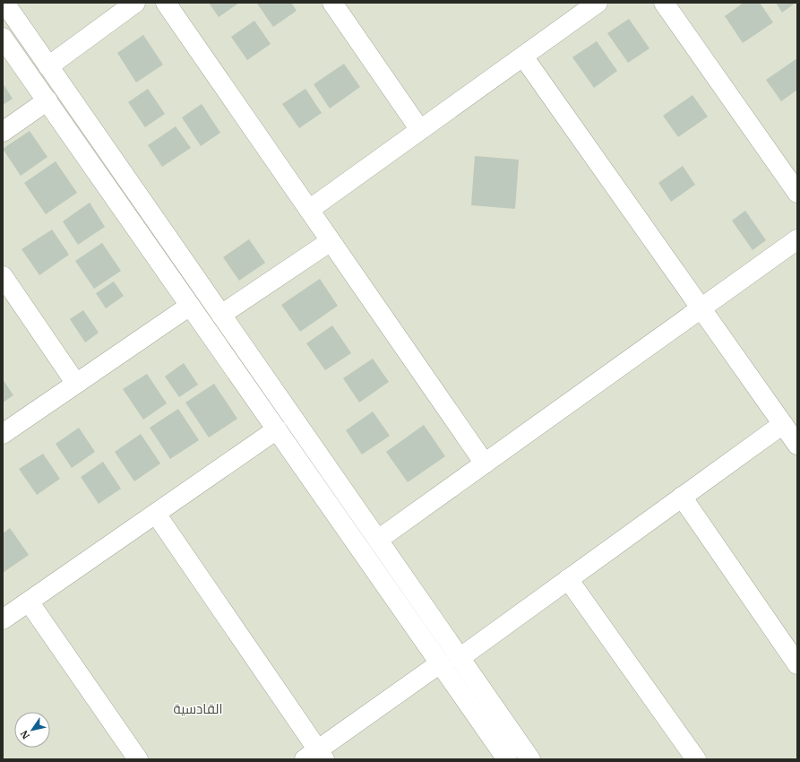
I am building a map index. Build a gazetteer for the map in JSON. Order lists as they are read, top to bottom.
{
  "districts": ["القادسية"],
  "north": "bottom left"
}
